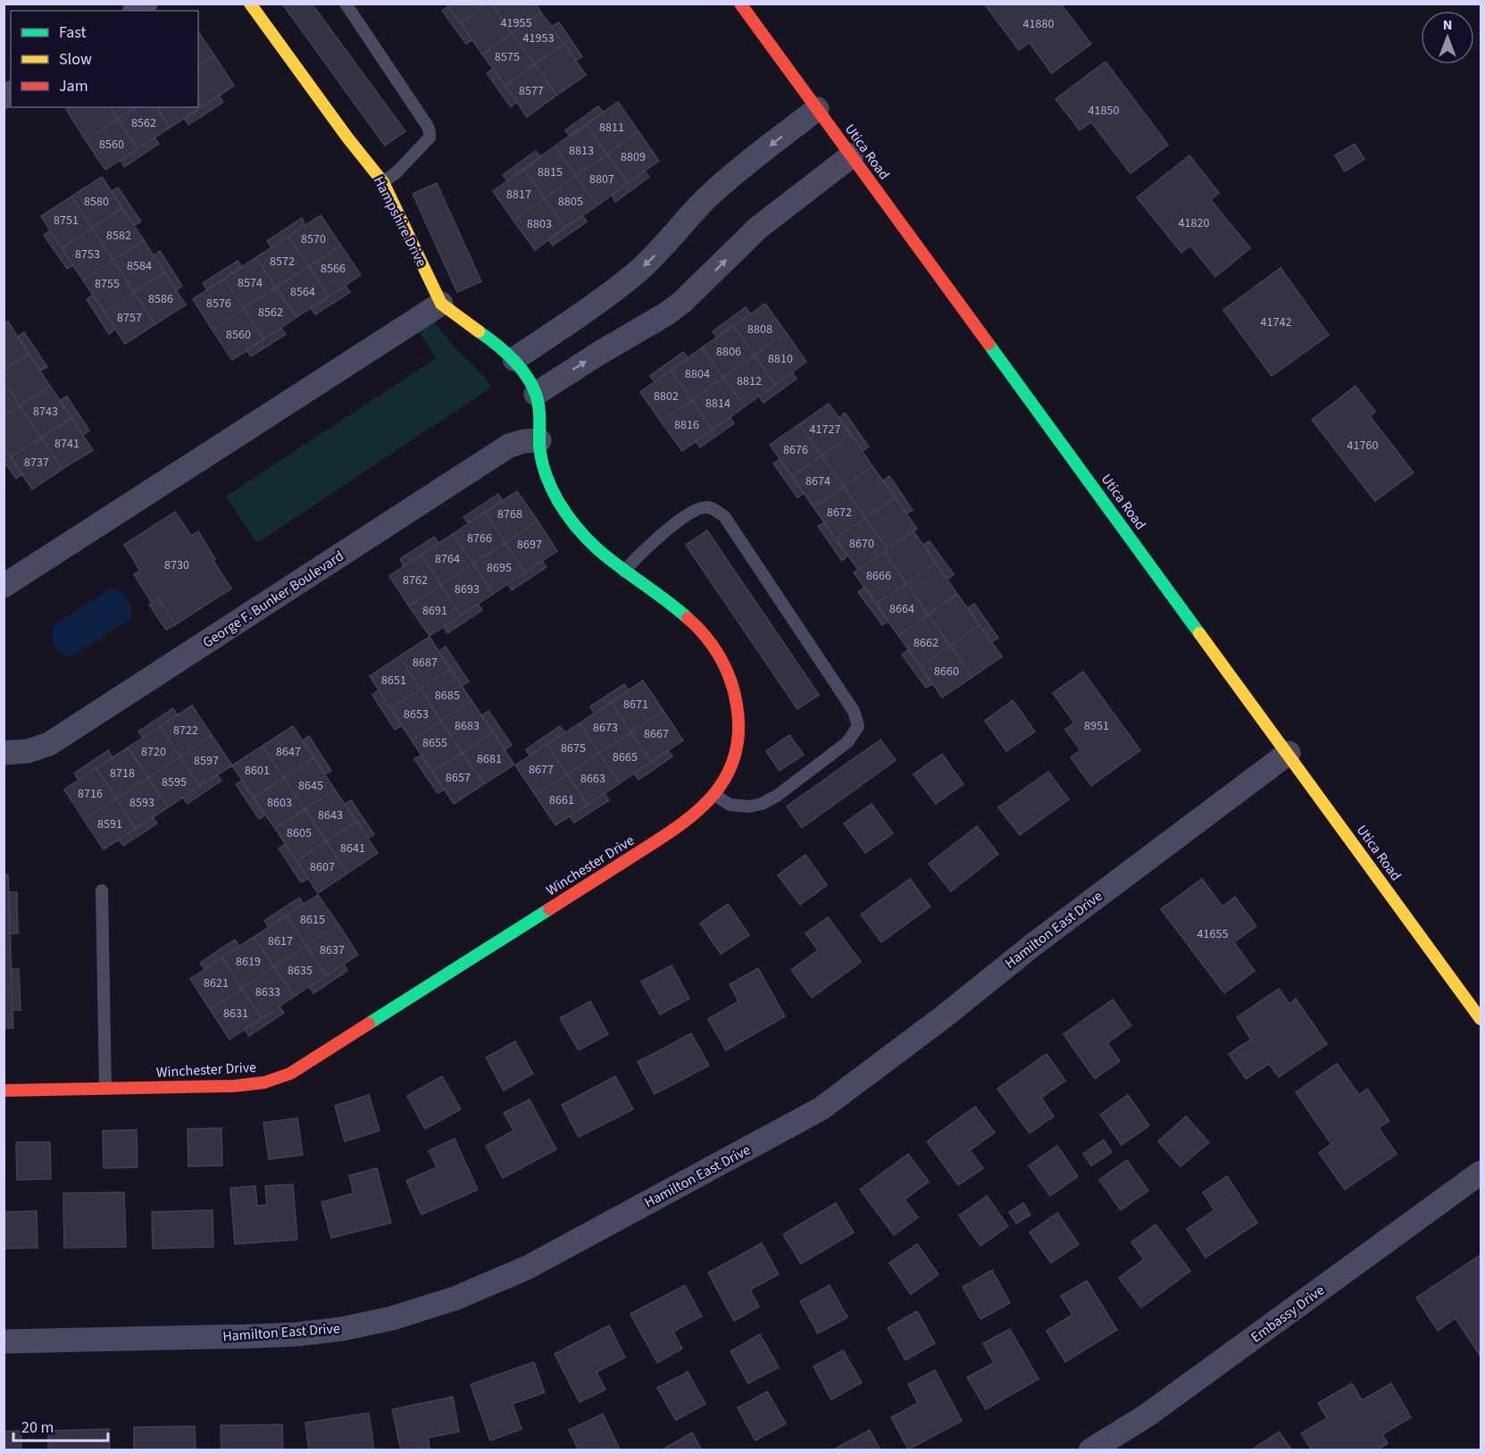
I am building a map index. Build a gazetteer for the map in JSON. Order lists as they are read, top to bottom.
{
  "streets": {
    "street": [
      "Utica Road",
      "Hampshire Drive",
      "George F. Bunker Boulevard",
      "Winchester Drive",
      "Hamilton East Drive",
      "Embassy Drive"
    ]
  },
  "crossings": [
    ["Utica Road", "Hamilton East Drive"],
    ["Hampshire Drive", "Winchester Drive"],
    ["George F. Bunker Boulevard", "Winchester Drive"]
  ],
  "house_numbers": [
    "41955",
    "41880",
    "41953",
    "8575",
    "8577",
    "41850",
    "8562",
    "8811",
    "8560",
    "8813",
    "8809",
    "8815",
    "8807",
    "8817",
    "8580",
    "8805",
    "8751",
    "41820",
    "8803",
    "8582",
    "8570",
    "8753",
    "8572",
    "8584",
    "8566",
    "8574",
    "8755",
    "8564",
    "8586",
    "8576",
    "8562",
    "8757",
    "41742",
    "8808",
    "8560",
    "8806",
    "8810",
    "8804",
    "8812",
    "8802",
    "8814",
    "8743",
    "8816",
    "41727",
    "8741",
    "41760",
    "8676",
    "8737",
    "8674",
    "8672",
    "8768",
    "8766",
    "8670",
    "8697",
    "8764",
    "8730",
    "8695",
    "8666",
    "8762",
    "8693",
    "8664",
    "8691",
    "8662",
    "8687",
    "8660",
    "8651",
    "8685",
    "8671",
    "8653",
    "8683",
    "8951",
    "8673",
    "8722",
    "8667",
    "8655",
    "8675",
    "8720",
    "8647",
    "8665",
    "8681",
    "8597",
    "8677",
    "8601",
    "8718",
    "8657",
    "8663",
    "8595",
    "8645",
    "8716",
    "8661",
    "8593",
    "8603",
    "8643",
    "8591",
    "8605",
    "8641",
    "8607",
    "8615",
    "41655",
    "8617",
    "8637",
    "8619",
    "8635",
    "8621",
    "8633",
    "8631"
  ],
  "legend": ["Fast", "Slow", "Jam"],
  "scale_bar": "20 m",
  "north": "top"
}
